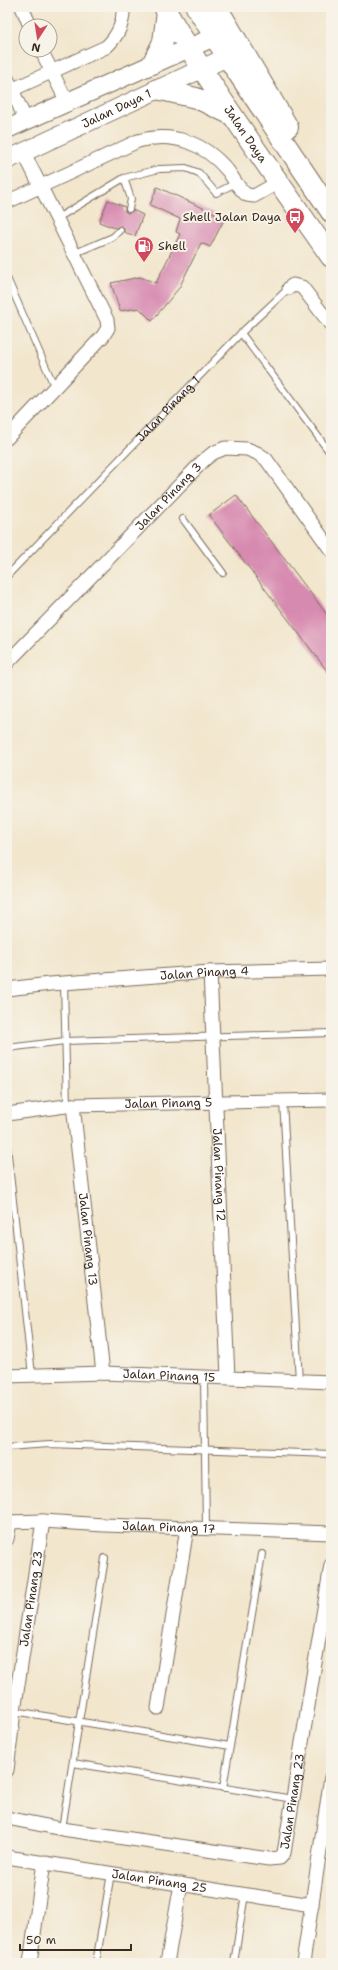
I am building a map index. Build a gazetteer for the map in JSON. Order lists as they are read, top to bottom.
{
  "streets": {
    "main road": ["Jalan Daya 1", "Jalan Daya"],
    "street": [
      "Jalan Pinang 1",
      "Jalan Pinang 3",
      "Jalan Pinang 4",
      "Jalan Pinang 5",
      "Jalan Pinang 12",
      "Jalan Pinang 13",
      "Jalan Pinang 15",
      "Jalan Pinang 17",
      "Jalan Pinang 23",
      "Jalan Pinang 25"
    ]
  },
  "crossings": [
    ["Jalan Daya 1", "Jalan Daya"],
    ["Jalan Pinang 4", "Jalan Pinang 12"],
    ["Jalan Pinang 5", "Jalan Pinang 12"],
    ["Jalan Pinang 5", "Jalan Pinang 13"],
    ["Jalan Pinang 12", "Jalan Pinang 15"],
    ["Jalan Pinang 13", "Jalan Pinang 15"],
    ["Jalan Pinang 17", "Jalan Pinang 23"]
  ],
  "places": {
    "bus stop": ["Shell Jalan Daya"],
    "fuel station": ["Shell"]
  },
  "scale_bar": "50 m",
  "north": "bottom"
}
